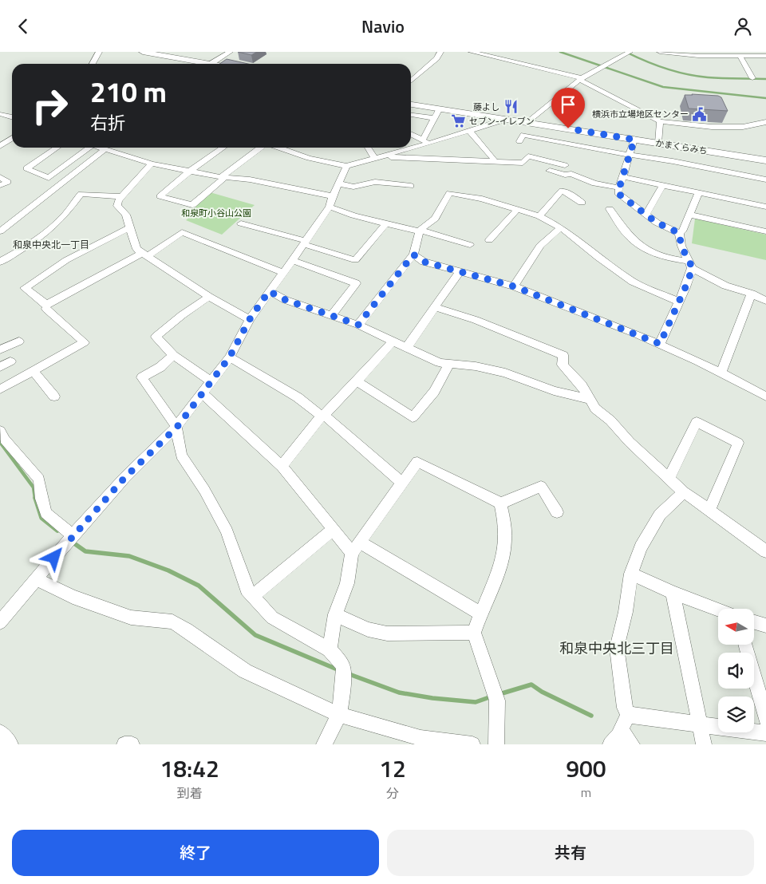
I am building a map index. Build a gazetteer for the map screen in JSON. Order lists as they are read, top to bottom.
{
  "streets": {
    "main road": ["かまくらみち"]
  },
  "districts": ["和泉中央北一丁目", "和泉中央北三丁目"],
  "parks": ["和泉町小谷山公園"],
  "places": {
    "restaurant": ["藤よし"],
    "public building": ["横浜市立場地区センター"],
    "supermarket": ["セブン-イレブン"]
  },
  "north": "left",
  "page": {
    "header": "Navio",
    "turn": ["210 m", "右折"],
    "eta": [
      "18:42",
      "到着",
      "12",
      "分",
      "900",
      "m"
    ],
    "buttons": ["終了", "共有"]
  }
}
